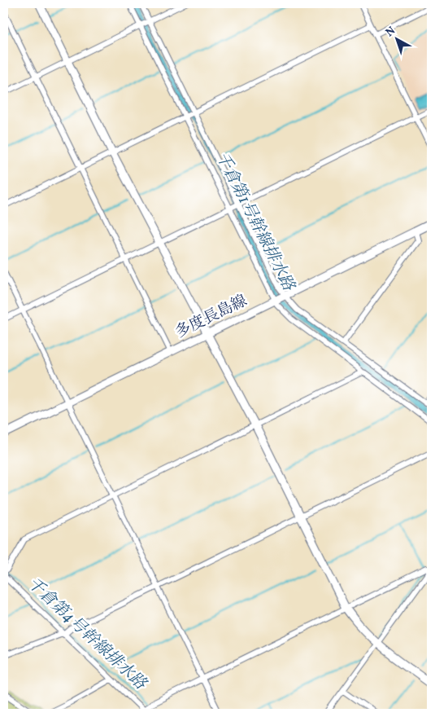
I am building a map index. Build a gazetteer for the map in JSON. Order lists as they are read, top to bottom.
{
  "streets": {
    "street": ["多度長島線"]
  },
  "water": ["千倉第1号幹線排水路", "千倉第4号幹線排水路"],
  "north": "top left"
}
